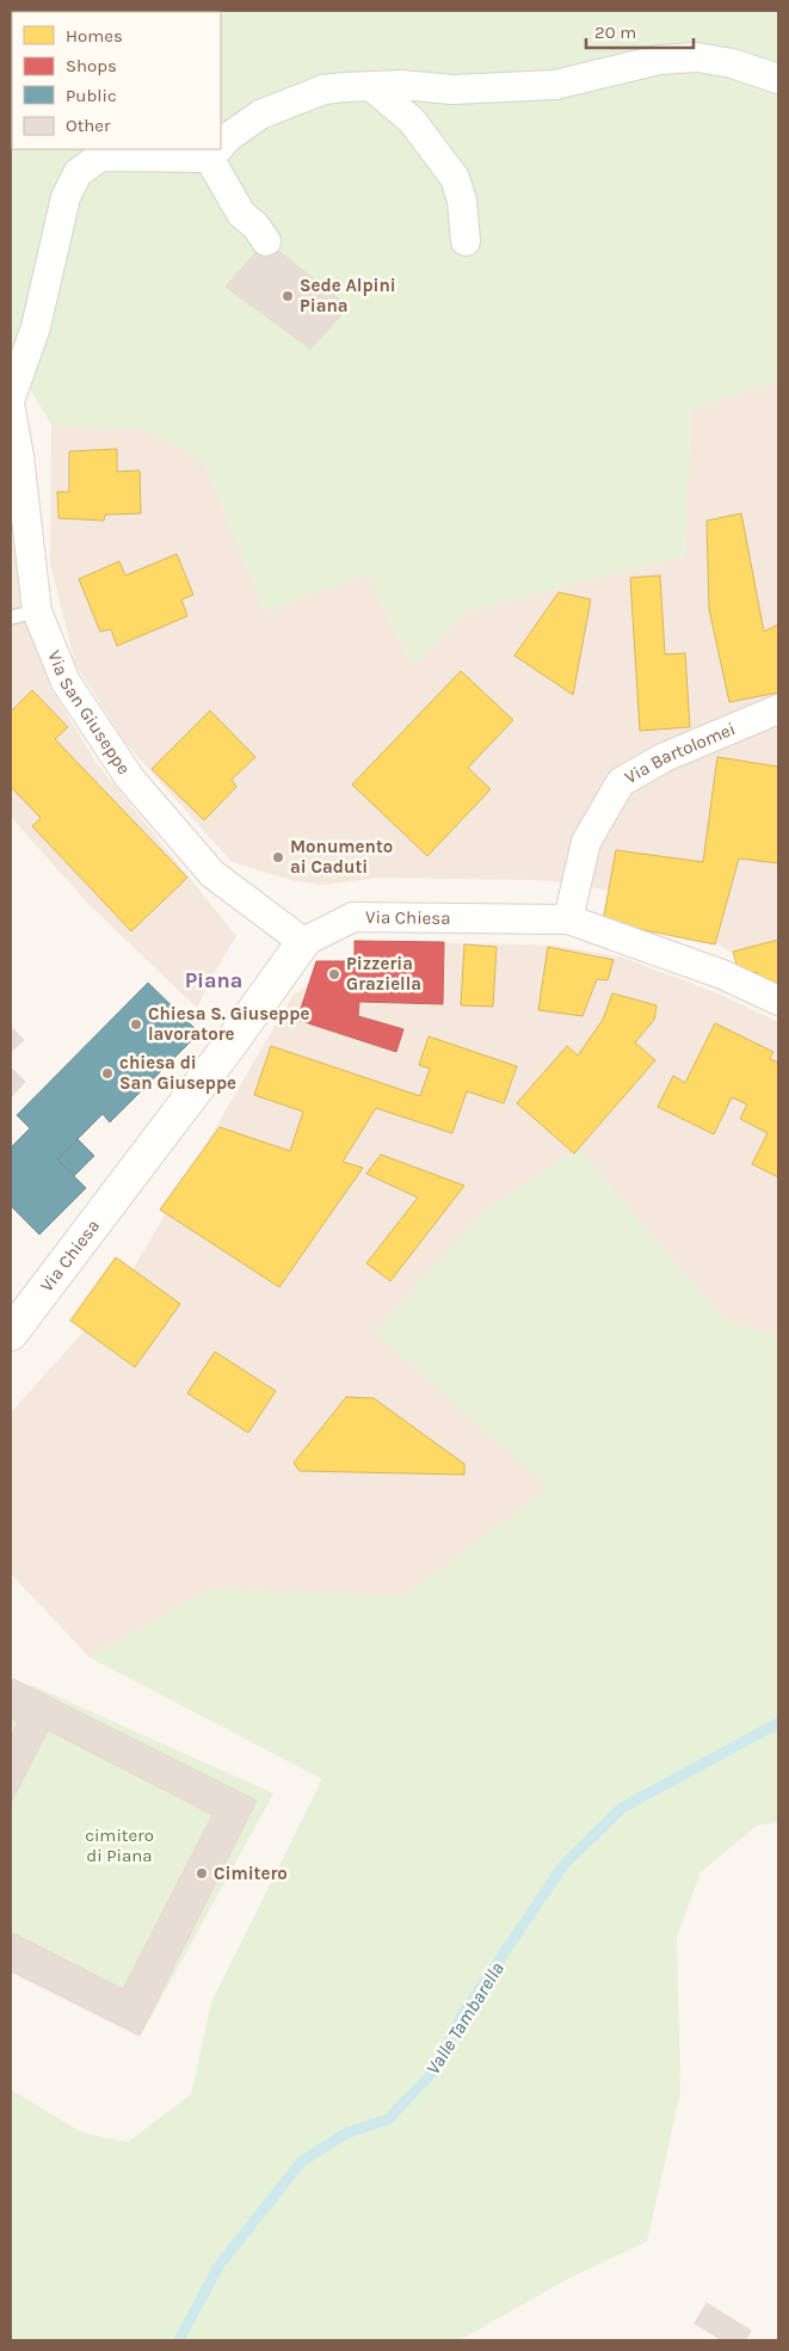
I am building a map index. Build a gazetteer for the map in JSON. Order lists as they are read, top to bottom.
{
  "streets": {
    "street": ["Via San Giuseppe", "Via Bartolomei", "Via Chiesa"]
  },
  "crossings": [
    ["Via San Giuseppe", "Via Chiesa"],
    ["Via Bartolomei", "Via Chiesa"]
  ],
  "districts": ["Piana"],
  "water": ["Valle Tambarella"],
  "parks": ["cimitero di Piana"],
  "places": [
    "Sede Alpini Piana",
    "Monumento ai Caduti",
    "Pizzeria Graziella",
    "Chiesa S. Giuseppe lavoratore",
    "chiesa di San Giuseppe",
    "Cimitero"
  ],
  "legend": [
    "Homes",
    "Shops",
    "Public",
    "Other"
  ],
  "scale_bar": "20 m"
}
